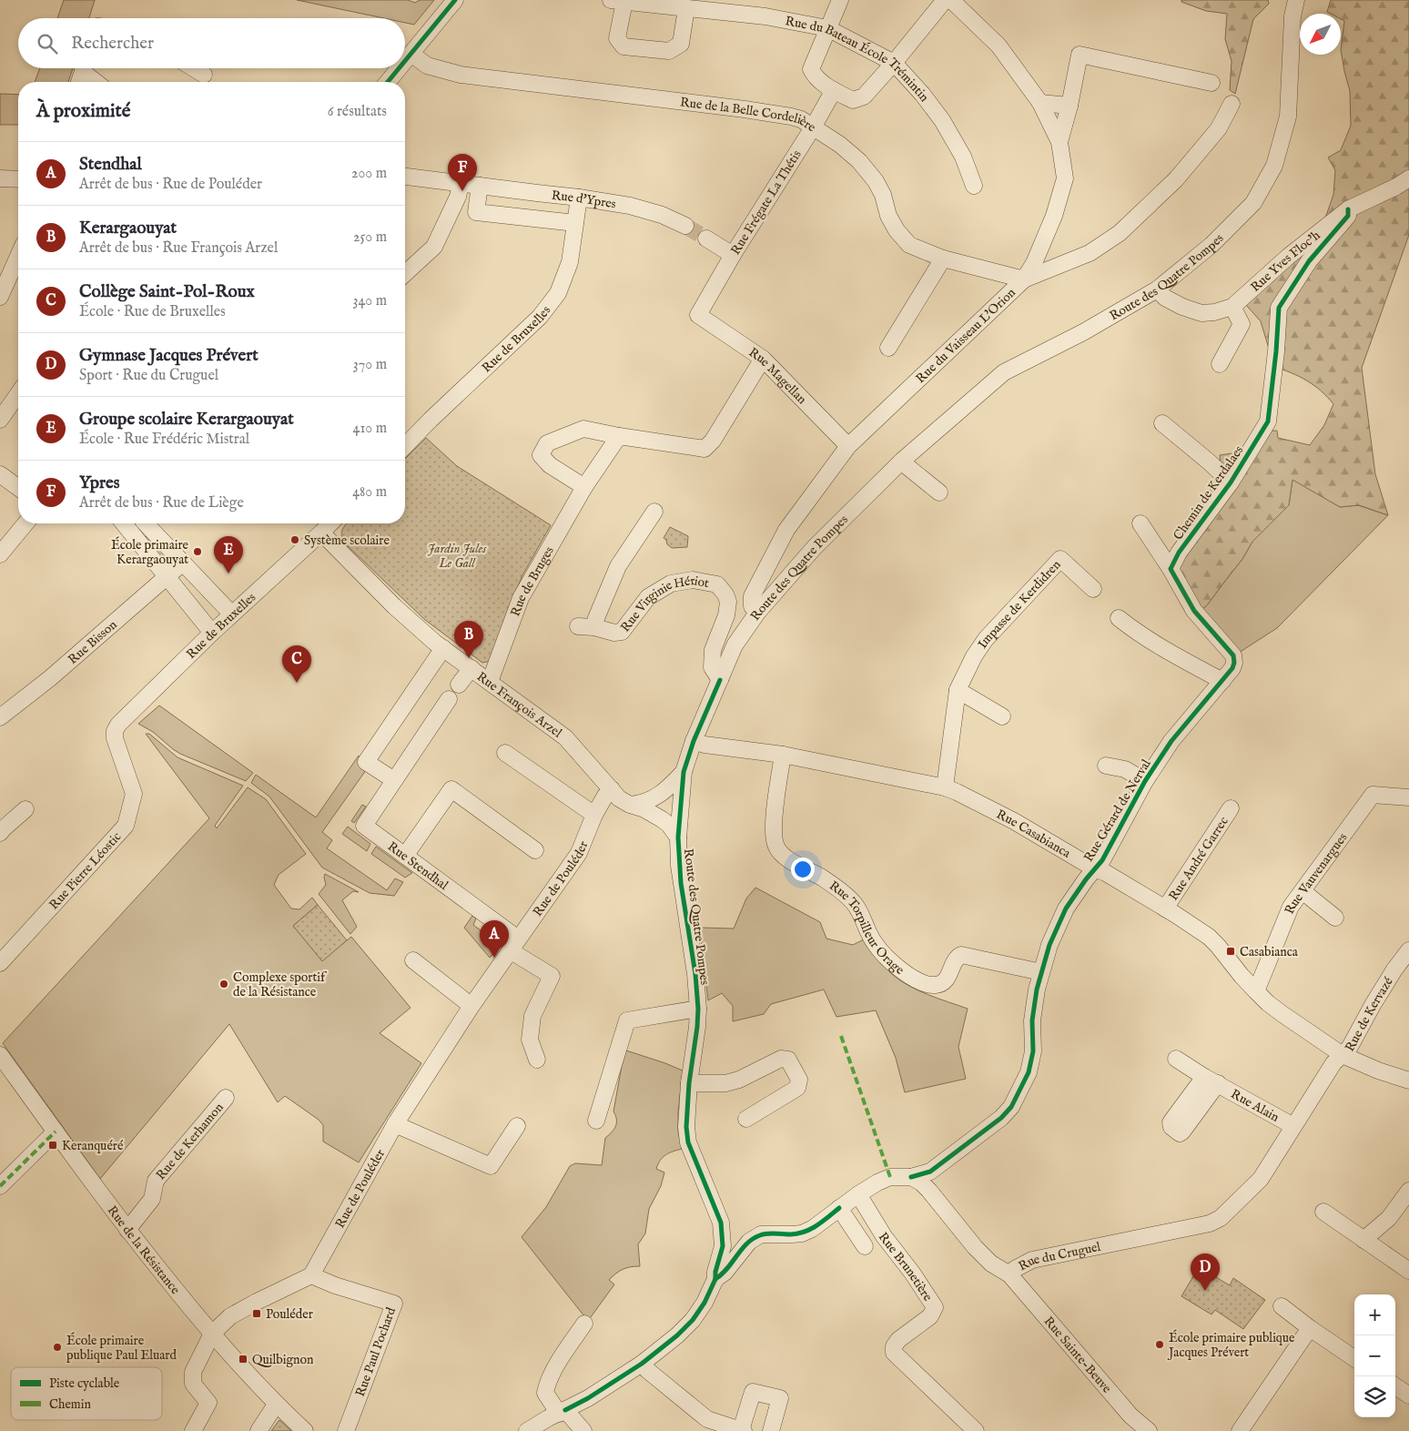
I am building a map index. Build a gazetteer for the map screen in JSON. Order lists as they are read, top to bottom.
{
  "streets": {
    "street": [
      "Rue du Bateau École Trémintin",
      "Rue de la Belle Cordelière",
      "Rue d'Ypres",
      "Rue Frégate La Thétis",
      "Rue Yves Floc'h",
      "Route des Quatre Pompes",
      "Rue du Vaisseau L'Orion",
      "Rue de Bruxelles",
      "Rue Magellan",
      "Chemin de Kerdalaes",
      "Rue de Bruges",
      "Impasse de Kerdidren",
      "Rue Virginie Hériot",
      "Rue Bisson",
      "Rue François Arzel",
      "Rue Gérard de Nerval",
      "Rue Casabianca",
      "Rue André Garrec",
      "Rue Stendhal",
      "Rue Pierre Léostic",
      "Rue Vauvenargues",
      "Rue de Pouléder",
      "Rue Torpilleur Orage",
      "Rue de Kervazé",
      "Rue Alain",
      "Rue de Kerhamon",
      "Rue de la Résistance",
      "Rue du Cruguel",
      "Rue Brunetière",
      "Rue Paul Pochard",
      "Rue Sainte-Beuve"
    ]
  },
  "crossings": [
    ["Rue de la Belle Cordelière", "Rue Frégate La Thétis"],
    ["Rue de la Belle Cordelière", "Rue du Vaisseau L'Orion"],
    ["Rue d'Ypres", "Rue de Bruxelles"],
    ["Rue Frégate La Thétis", "Rue Magellan"],
    ["Rue Yves Floc'h", "Route des Quatre Pompes"],
    ["Rue Yves Floc'h", "Chemin de Kerdalaes"],
    ["Route des Quatre Pompes", "Rue du Vaisseau L'Orion"],
    ["Route des Quatre Pompes", "Rue Virginie Hériot"],
    ["Route des Quatre Pompes", "Rue Casabianca"],
    ["Rue du Vaisseau L'Orion", "Rue Magellan"],
    ["Rue de Bruxelles", "Rue François Arzel"],
    ["Rue de Bruxelles", "Rue Pierre Léostic"],
    ["Chemin de Kerdalaes", "Rue Gérard de Nerval"],
    ["Rue de Bruges", "Rue François Arzel"],
    ["Impasse de Kerdidren", "Rue Casabianca"],
    ["Rue François Arzel", "Rue de Pouléder"],
    ["Rue Gérard de Nerval", "Rue Casabianca"],
    ["Rue Gérard de Nerval", "Rue Torpilleur Orage"],
    ["Rue Gérard de Nerval", "Rue du Cruguel"],
    ["Rue Casabianca", "Rue André Garrec"],
    ["Rue Casabianca", "Rue Vauvenargues"],
    ["Rue Casabianca", "Rue Torpilleur Orage"],
    ["Rue Casabianca", "Rue de Kervazé"],
    ["Rue Casabianca", "Rue du Cruguel"],
    ["Rue Stendhal", "Rue de Pouléder"],
    ["Rue de Pouléder", "Rue Paul Pochard"],
    ["Rue de Kervazé", "Rue du Cruguel"],
    ["Rue Alain", "Rue du Cruguel"],
    ["Rue de Kerhamon", "Rue de la Résistance"],
    ["Rue du Cruguel", "Rue Sainte-Beuve"]
  ],
  "parks": ["Jardin Jules Le Gall"],
  "places": {
    "other": [
      "Système scolaire",
      "École primaire Kerargaouyat",
      "Complexe sportif de la Résistance",
      "École primaire publique Jacques Prévert",
      "École primaire publique Paul Eluard"
    ],
    "transit": [
      "Casabianca",
      "Keranquéré",
      "Pouléder",
      "Quilbignon"
    ]
  },
  "legend": ["Piste cyclable", "Chemin"],
  "north": "bottom left",
  "page": {
    "search": "Rechercher",
    "heading": ["À proximité", "6 résultats"],
    "list": [
      {
        "mark": "A",
        "name": "Stendhal",
        "note": "Arrêt de bus · Rue de Pouléder",
        "value": "200 m"
      },
      {
        "mark": "B",
        "name": "Kerargaouyat",
        "note": "Arrêt de bus · Rue François Arzel",
        "value": "250 m"
      },
      {
        "mark": "C",
        "name": "Collège Saint-Pol-Roux",
        "note": "École · Rue de Bruxelles",
        "value": "340 m"
      },
      {
        "mark": "D",
        "name": "Gymnase Jacques Prévert",
        "note": "Sport · Rue du Cruguel",
        "value": "370 m"
      },
      {
        "mark": "E",
        "name": "Groupe scolaire Kerargaouyat",
        "note": "École · Rue Frédéric Mistral",
        "value": "410 m"
      },
      {
        "mark": "F",
        "name": "Ypres",
        "note": "Arrêt de bus · Rue de Liège",
        "value": "480 m"
      }
    ],
    "pins": [
      "F",
      "E",
      "B",
      "C",
      "A",
      "D"
    ],
    "map_buttons": ["+", "−"]
  }
}
